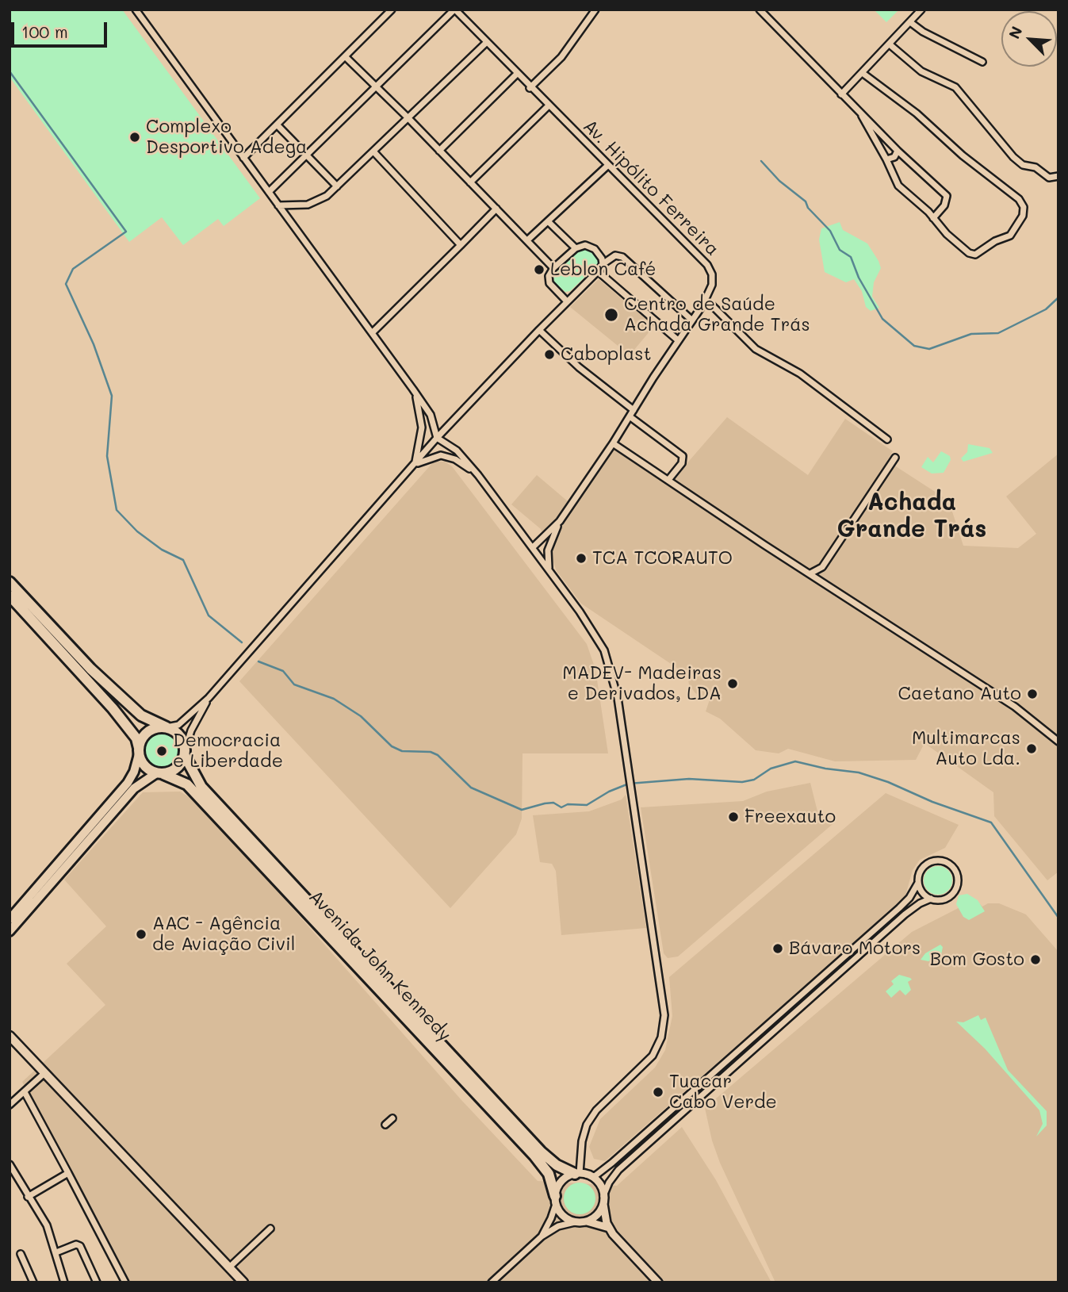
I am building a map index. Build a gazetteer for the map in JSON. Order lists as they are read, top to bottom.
{
  "streets": {
    "highway": ["Avenida John Kennedy"],
    "street": ["Av. Hipólito Ferreira"]
  },
  "districts": ["Achada Grande Trás"],
  "places": [
    "Complexo Desportivo Adega",
    "Leblon Café",
    "Centro de Saúde Achada Grande Trás",
    "Caboplast",
    "TCA TCORAUTO",
    "MADEV- Madeiras e Derivados, LDA",
    "Caetano Auto",
    "Multimarcas Auto Lda.",
    "Democracia e Liberdade",
    "Freexauto",
    "AAC - Agência de Aviação Civil",
    "Bávaro Motors",
    "Bom Gosto",
    "Tuacar Cabo Verde"
  ],
  "scale_bar": "100 m",
  "north": "top left"
}
